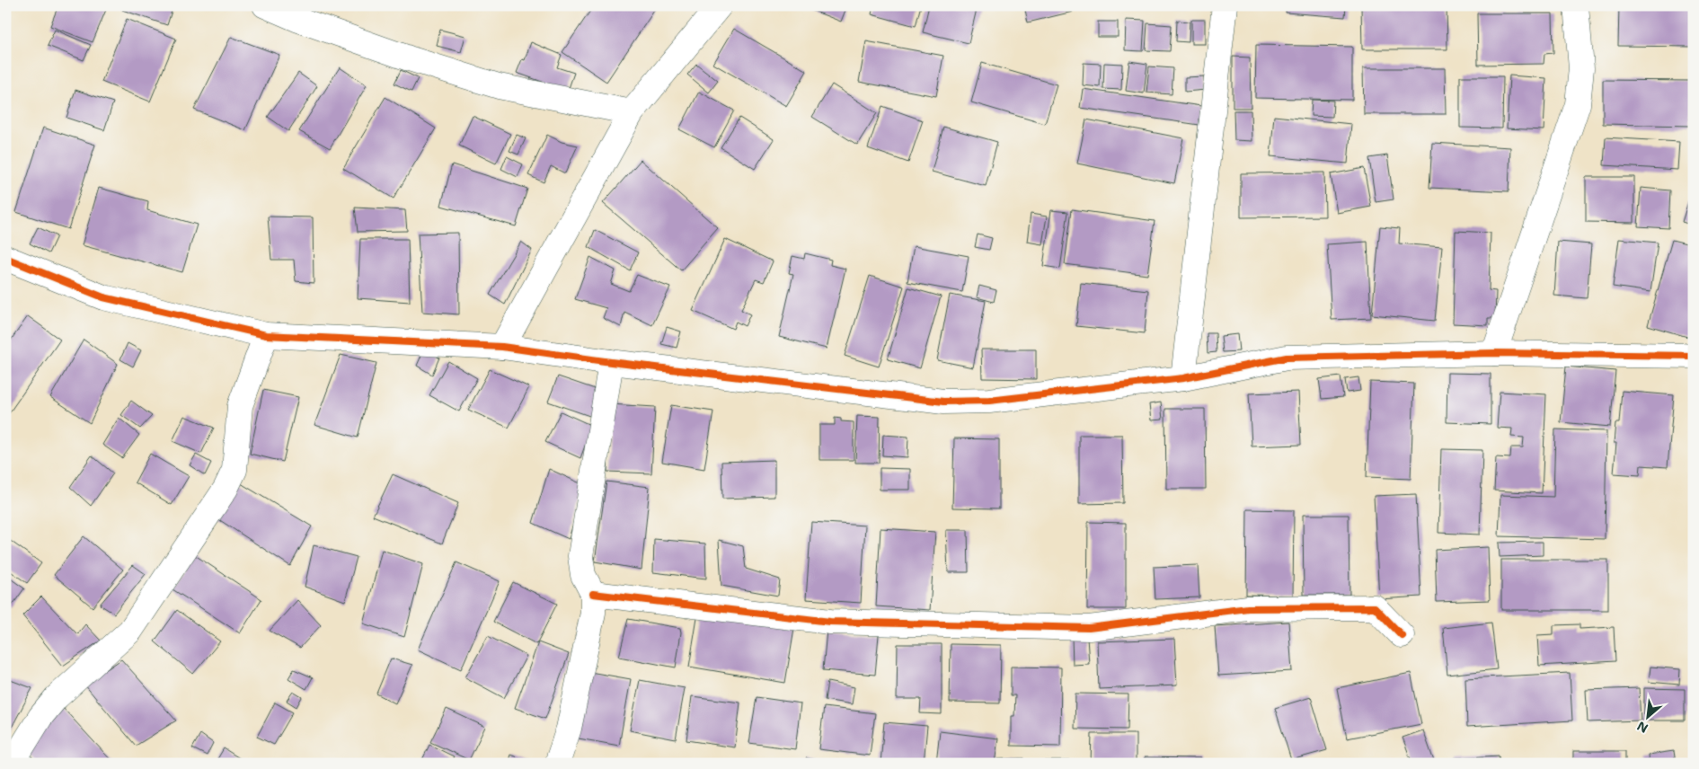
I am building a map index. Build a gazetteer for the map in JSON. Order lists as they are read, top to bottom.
{
  "north": "bottom left"
}
